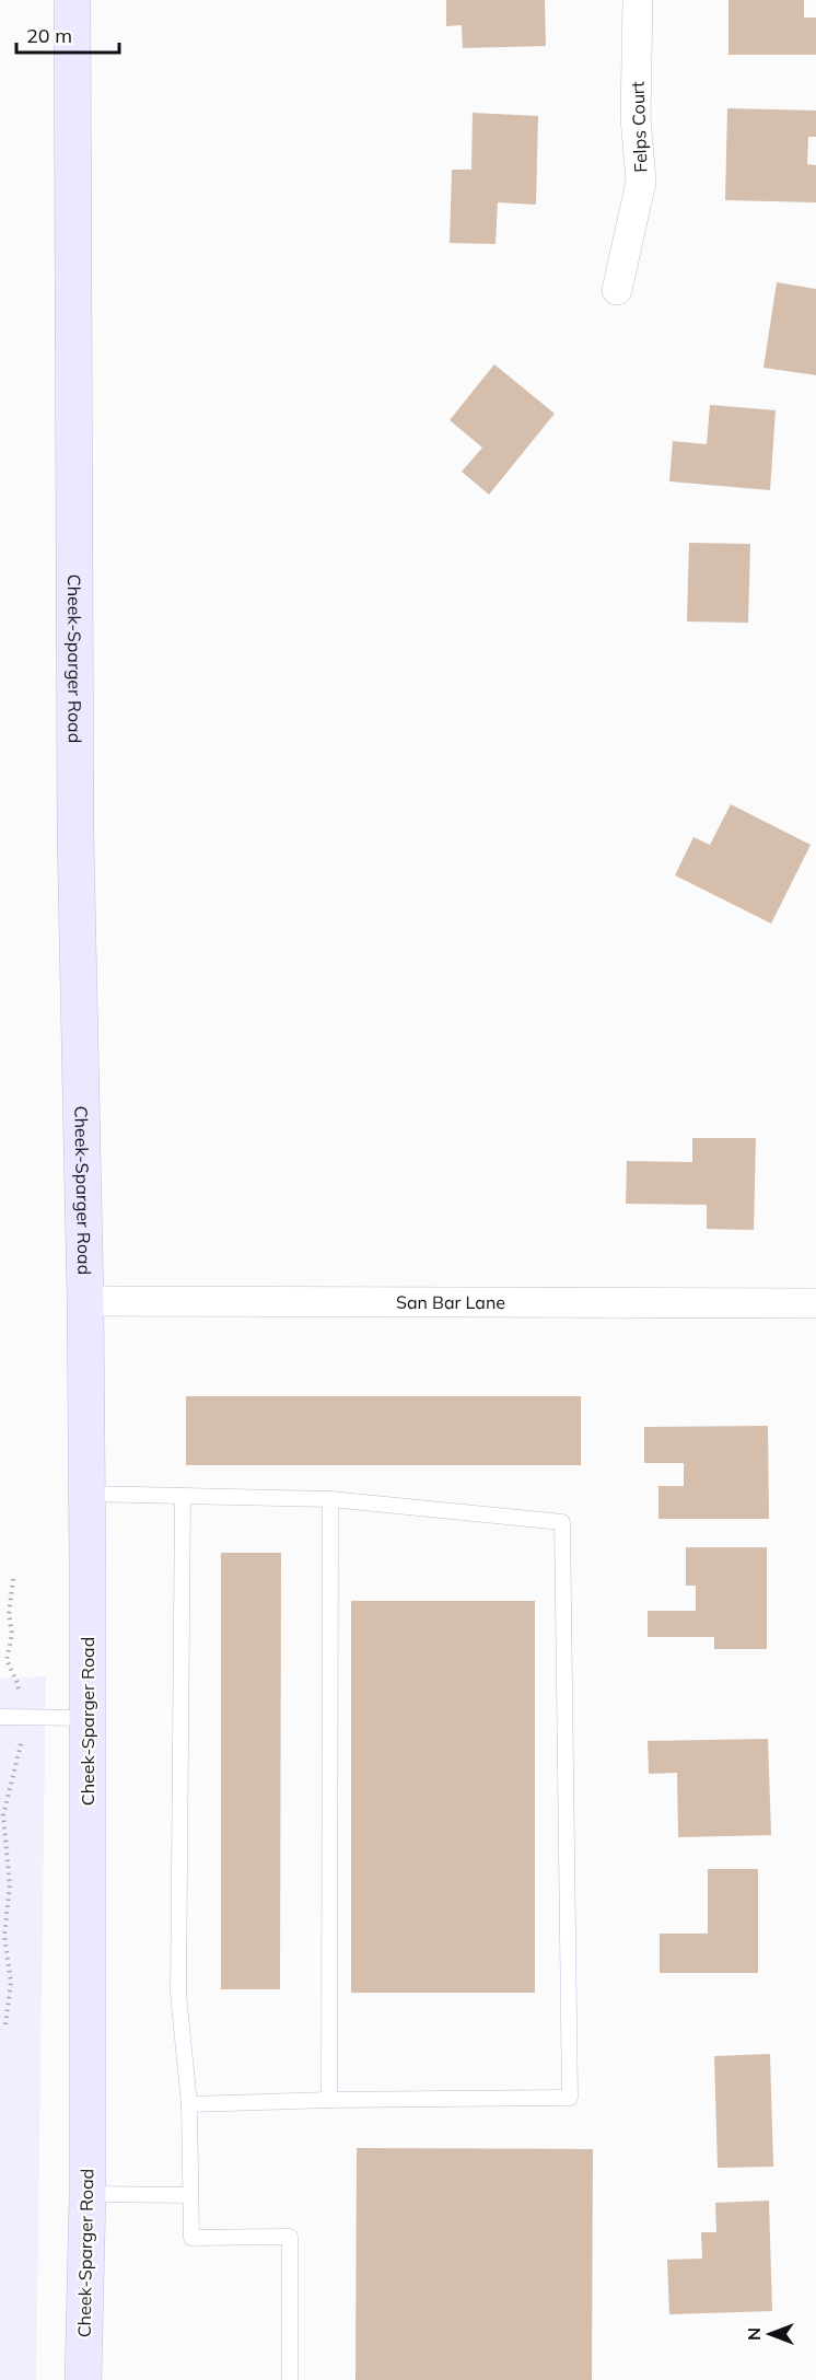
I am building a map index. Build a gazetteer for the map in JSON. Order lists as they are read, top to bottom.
{
  "streets": {
    "main road": ["Cheek-Sparger Road"],
    "street": ["Felps Court", "San Bar Lane"]
  },
  "crossings": [
    ["Cheek-Sparger Road", "San Bar Lane"]
  ],
  "scale_bar": "20 m",
  "north": "left"
}
